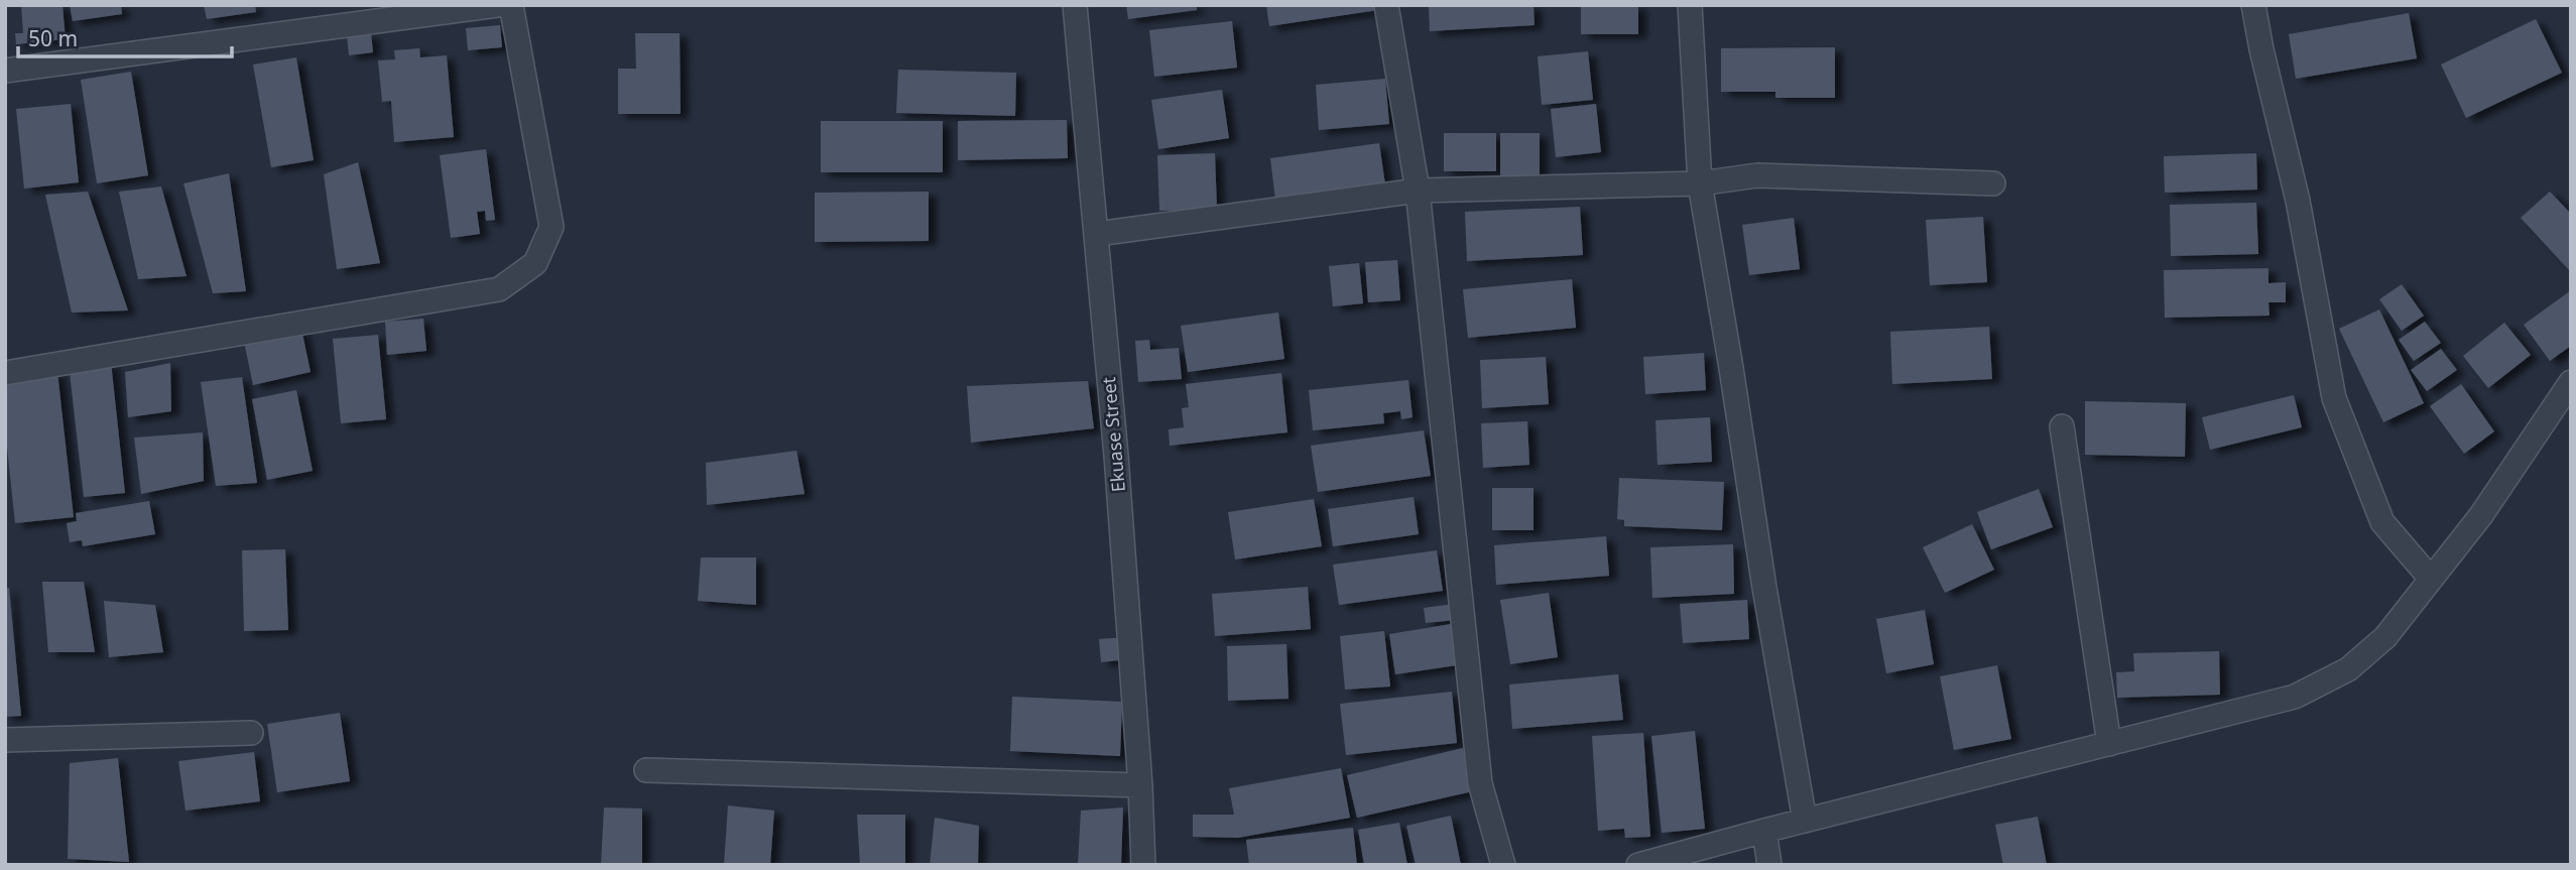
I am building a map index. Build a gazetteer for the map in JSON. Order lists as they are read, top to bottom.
{
  "streets": {
    "street": ["Ekuase Street"]
  },
  "scale_bar": "50 m"
}
